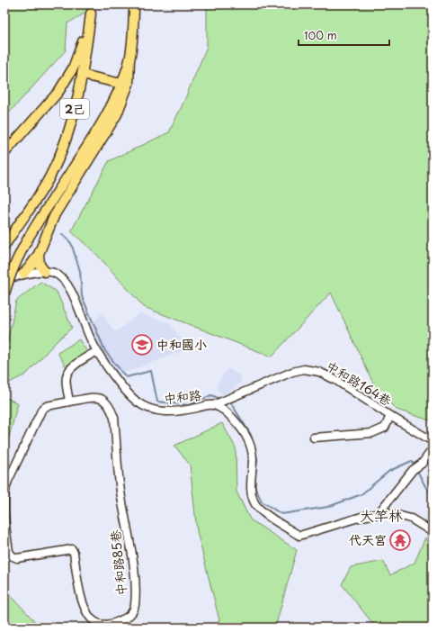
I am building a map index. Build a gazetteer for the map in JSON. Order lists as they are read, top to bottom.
{
  "streets": {
    "main road": ["2己"],
    "street": ["中和路164巷", "中和路", "中和路85巷"]
  },
  "crossings": [
    ["中和路164巷", "中和路"]
  ],
  "districts": ["大竿林"],
  "places": {
    "school or university": ["中和國小"],
    "temple": ["代天宮"]
  },
  "scale_bar": "100 m"
}
